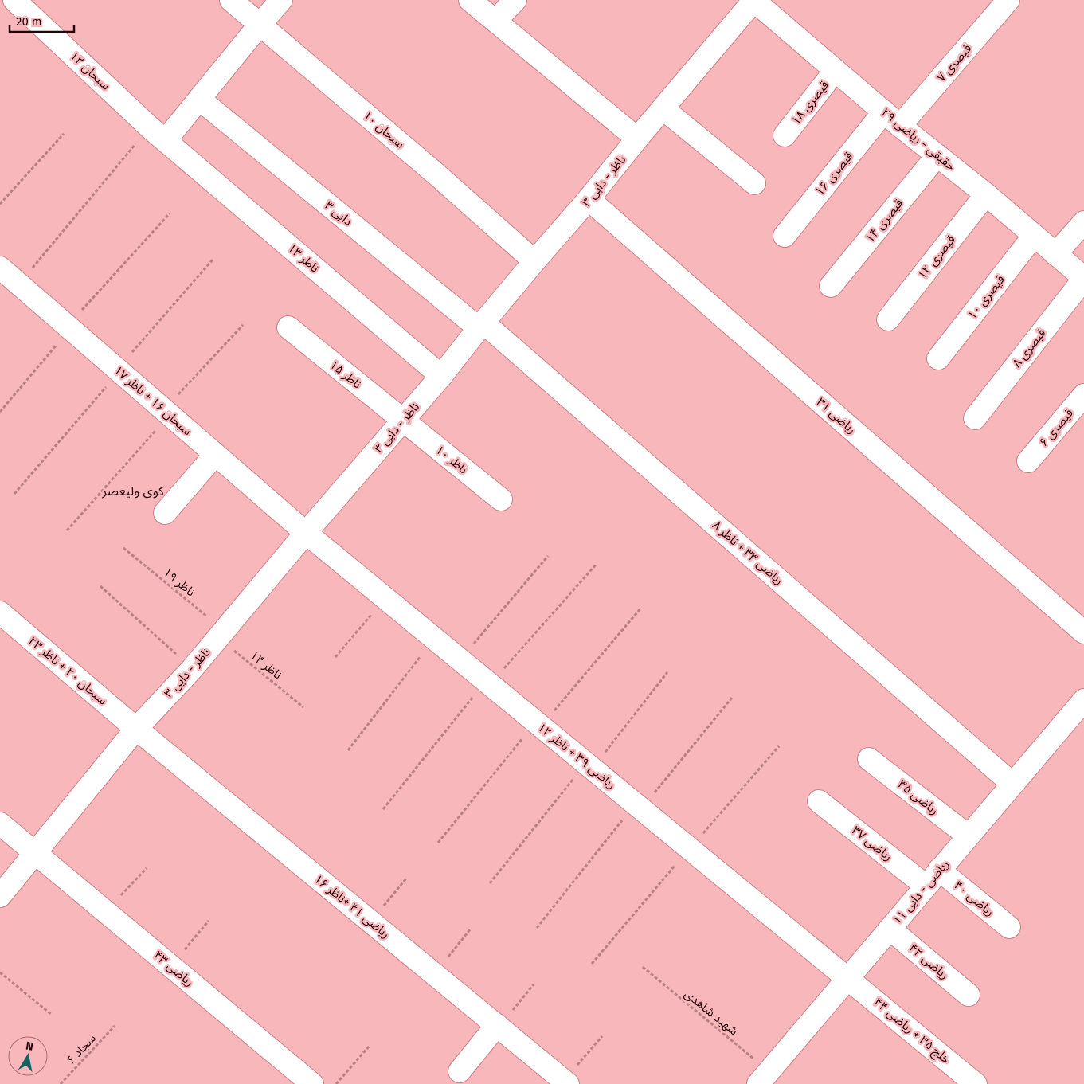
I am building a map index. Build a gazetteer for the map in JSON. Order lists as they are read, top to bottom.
{
  "streets": {
    "street": [
      "قیصری ۷",
      "سبحان ۱۲",
      "قیصری ۱۸",
      "سبحان ۱۰",
      "حقیقی - ریاضی ۲۹",
      "قیصری ۱۶",
      "ناظر - دایی ۳",
      "دایی ۳",
      "قیصری ۱۴",
      "قیصری ۱۲",
      "ناظر ۱۳",
      "قیصری ۱۰",
      "قیصری ۸",
      "ناظر ۱۵",
      "سبحان ۱۶ + ناظر ۱۷",
      "ریاضی ۳۱",
      "قیصری ۶",
      "ناظر ۱۰",
      "ریاضی ۳۳ + ناظر ۸",
      "سبحان ۲۰ + ناظر ۲۳",
      "ریاضی ۳۹ + ناظر ۱۲",
      "ریاضی ۳۵",
      "ریاضی ۳۷",
      "ریاضی - دایی ۱۱",
      "ریاضی ۴۰",
      "ریاضی ۴۱ +ناظر ۱۶",
      "ریاضی ۴۲",
      "ریاضی ۴۳",
      "خلج ۳۵ + ریاضی ۴۴"
    ],
    "path": [
      "ناظر ۱۹",
      "ناظر ۱۴",
      "شهید شاهدی",
      "سجاد ۶"
    ]
  },
  "crossings": [
    ["قیصری ۷", "حقیقی - ریاضی ۲۹"],
    ["سبحان ۱۲", "ناظر ۱۳"],
    ["قیصری ۱۸", "حقیقی - ریاضی ۲۹"],
    ["سبحان ۱۰", "ناظر - دایی ۳"],
    ["حقیقی - ریاضی ۲۹", "قیصری ۱۶"],
    ["حقیقی - ریاضی ۲۹", "ناظر - دایی ۳"],
    ["حقیقی - ریاضی ۲۹", "قیصری ۱۴"],
    ["حقیقی - ریاضی ۲۹", "قیصری ۱۲"],
    ["حقیقی - ریاضی ۲۹", "قیصری ۱۰"],
    ["حقیقی - ریاضی ۲۹", "قیصری ۸"],
    ["ناظر - دایی ۳", "دایی ۳"],
    ["ناظر - دایی ۳", "ناظر ۱۳"],
    ["ناظر - دایی ۳", "ناظر ۱۵"],
    ["ناظر - دایی ۳", "سبحان ۱۶ + ناظر ۱۷"],
    ["ناظر - دایی ۳", "ریاضی ۳۱"],
    ["ناظر - دایی ۳", "ناظر ۱۰"],
    ["ناظر - دایی ۳", "ریاضی ۳۳ + ناظر ۸"],
    ["ناظر - دایی ۳", "ناظر ۱۹"],
    ["ناظر - دایی ۳", "ناظر ۱۴"],
    ["ناظر - دایی ۳", "سبحان ۲۰ + ناظر ۲۳"],
    ["ناظر - دایی ۳", "ریاضی ۳۹ + ناظر ۱۲"],
    ["ناظر - دایی ۳", "ریاضی ۴۱ +ناظر ۱۶"],
    ["ناظر - دایی ۳", "ریاضی ۴۳"],
    ["دایی ۳", "ریاضی ۳۳ + ناظر ۸"],
    ["ناظر ۱۵", "ناظر ۱۰"],
    ["سبحان ۱۶ + ناظر ۱۷", "ریاضی ۳۹ + ناظر ۱۲"],
    ["ریاضی ۳۳ + ناظر ۸", "ریاضی - دایی ۱۱"],
    ["ناظر ۱۹", "ناظر ۱۴"],
    ["سبحان ۲۰ + ناظر ۲۳", "ریاضی ۴۱ +ناظر ۱۶"],
    ["ریاضی ۳۹ + ناظر ۱۲", "ریاضی - دایی ۱۱"],
    ["ریاضی ۳۹ + ناظر ۱۲", "خلج ۳۵ + ریاضی ۴۴"],
    ["ریاضی ۳۵", "ریاضی - دایی ۱۱"],
    ["ریاضی ۳۷", "ریاضی - دایی ۱۱"],
    ["ریاضی ۳۷", "ریاضی ۴۰"],
    ["ریاضی - دایی ۱۱", "ریاضی ۴۰"],
    ["ریاضی - دایی ۱۱", "ریاضی ۴۲"],
    ["ریاضی - دایی ۱۱", "شهید شاهدی"],
    ["ریاضی - دایی ۱۱", "خلج ۳۵ + ریاضی ۴۴"]
  ],
  "districts": ["کوی ولیعصر"],
  "scale_bar": "20 m",
  "north": "top"
}
